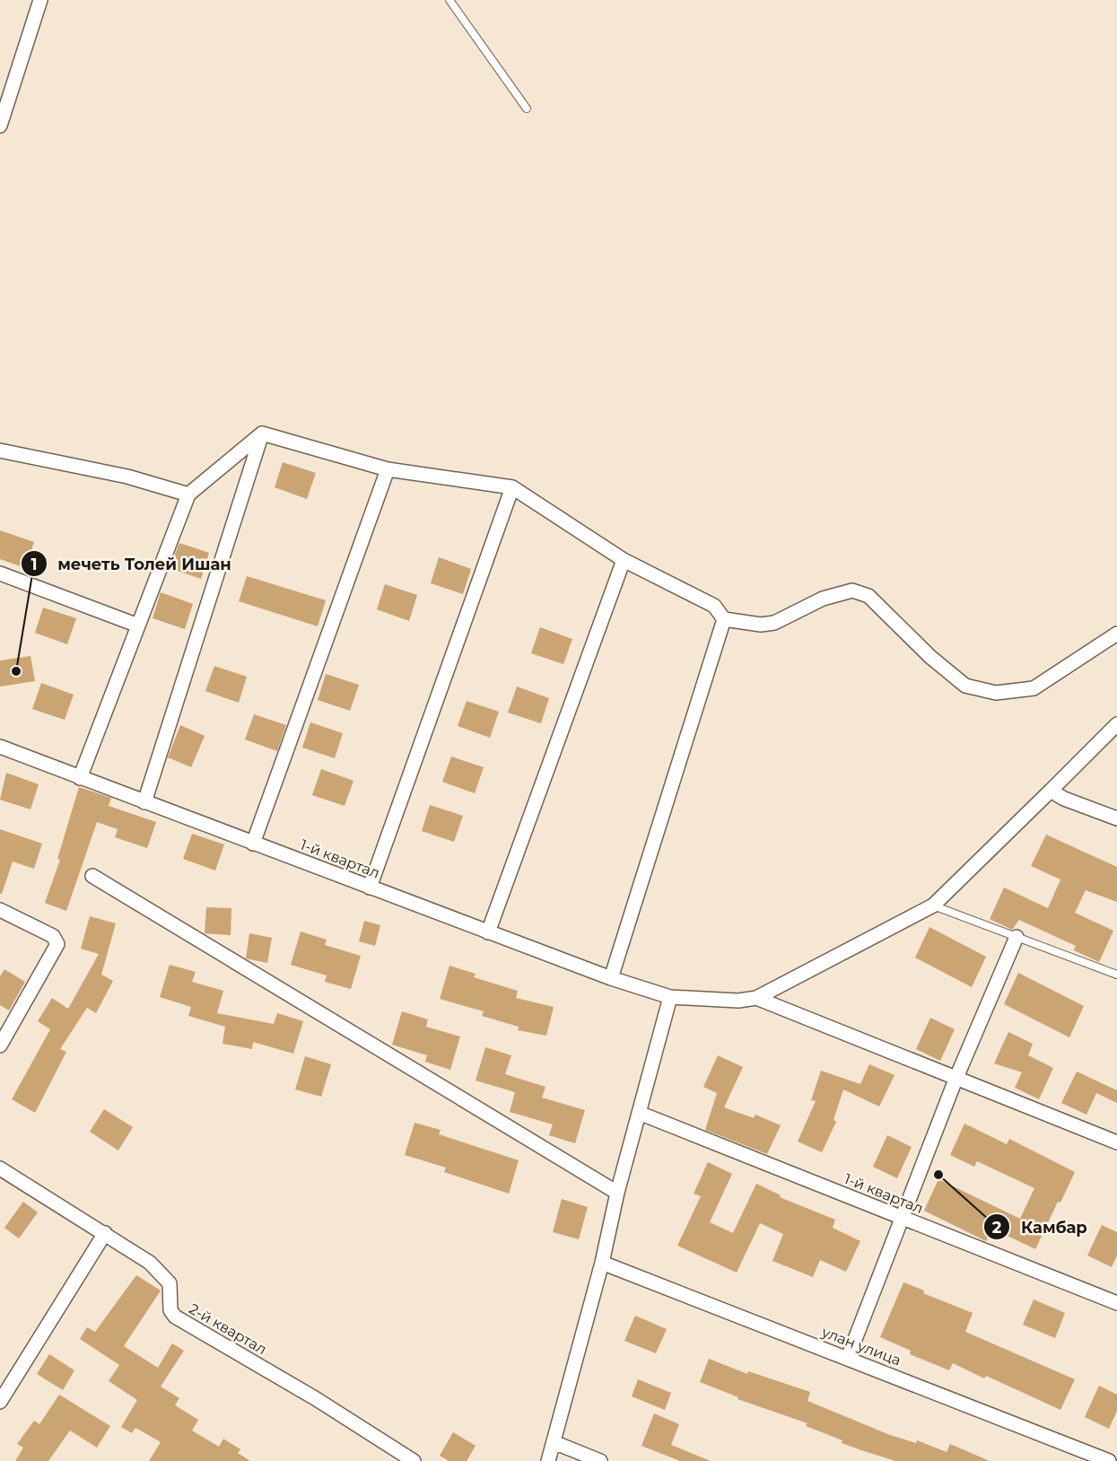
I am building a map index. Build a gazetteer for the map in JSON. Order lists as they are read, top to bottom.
{
  "streets": {
    "street": ["1-й квартал", "2-й квартал", "улан улица"]
  },
  "places": ["мечеть Толей Ишан", "Камбар"]
}
